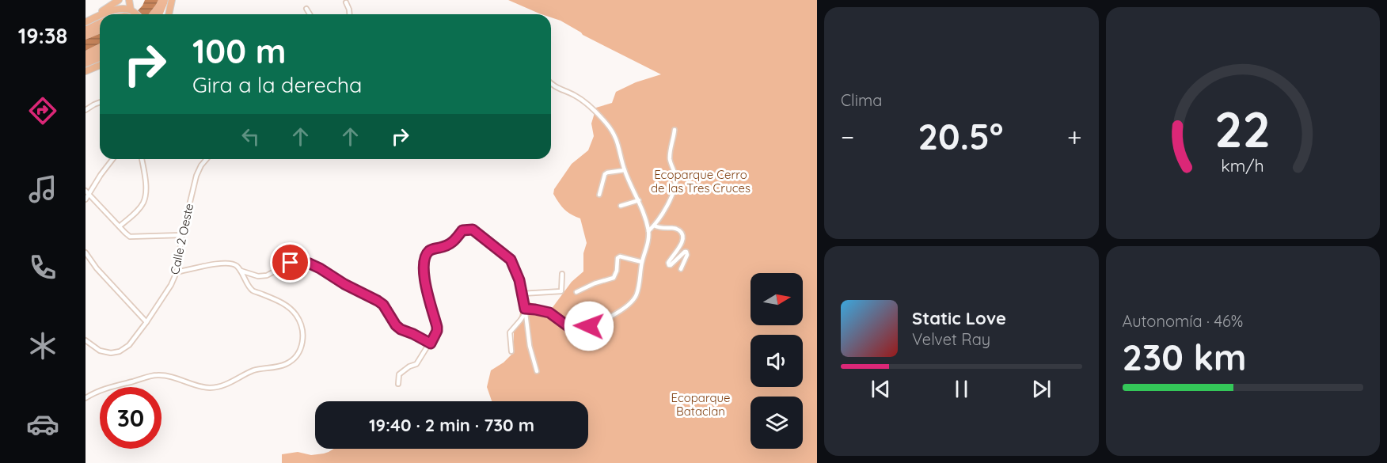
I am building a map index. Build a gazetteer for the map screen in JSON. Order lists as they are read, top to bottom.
{
  "streets": {
    "street": ["Calle 2 Oeste"]
  },
  "parks": ["Ecoparque Cerro de las Tres Cruces", "Ecoparque Bataclan"],
  "north": "right",
  "page": {
    "tabs": "19:38",
    "tile": [
      "Clima",
      ["Autonomía · 46%", "230 km"]
    ],
    "turn": ["100 m", "Gira a la derecha"],
    "heat": ["−", "20.5°", "+"],
    "song": ["Static Love", "Velvet Ray"],
    "limit": "30",
    "trip": "19:40 · 2 min · 730 m",
    "gauge": ["22", "km/h"]
  }
}
